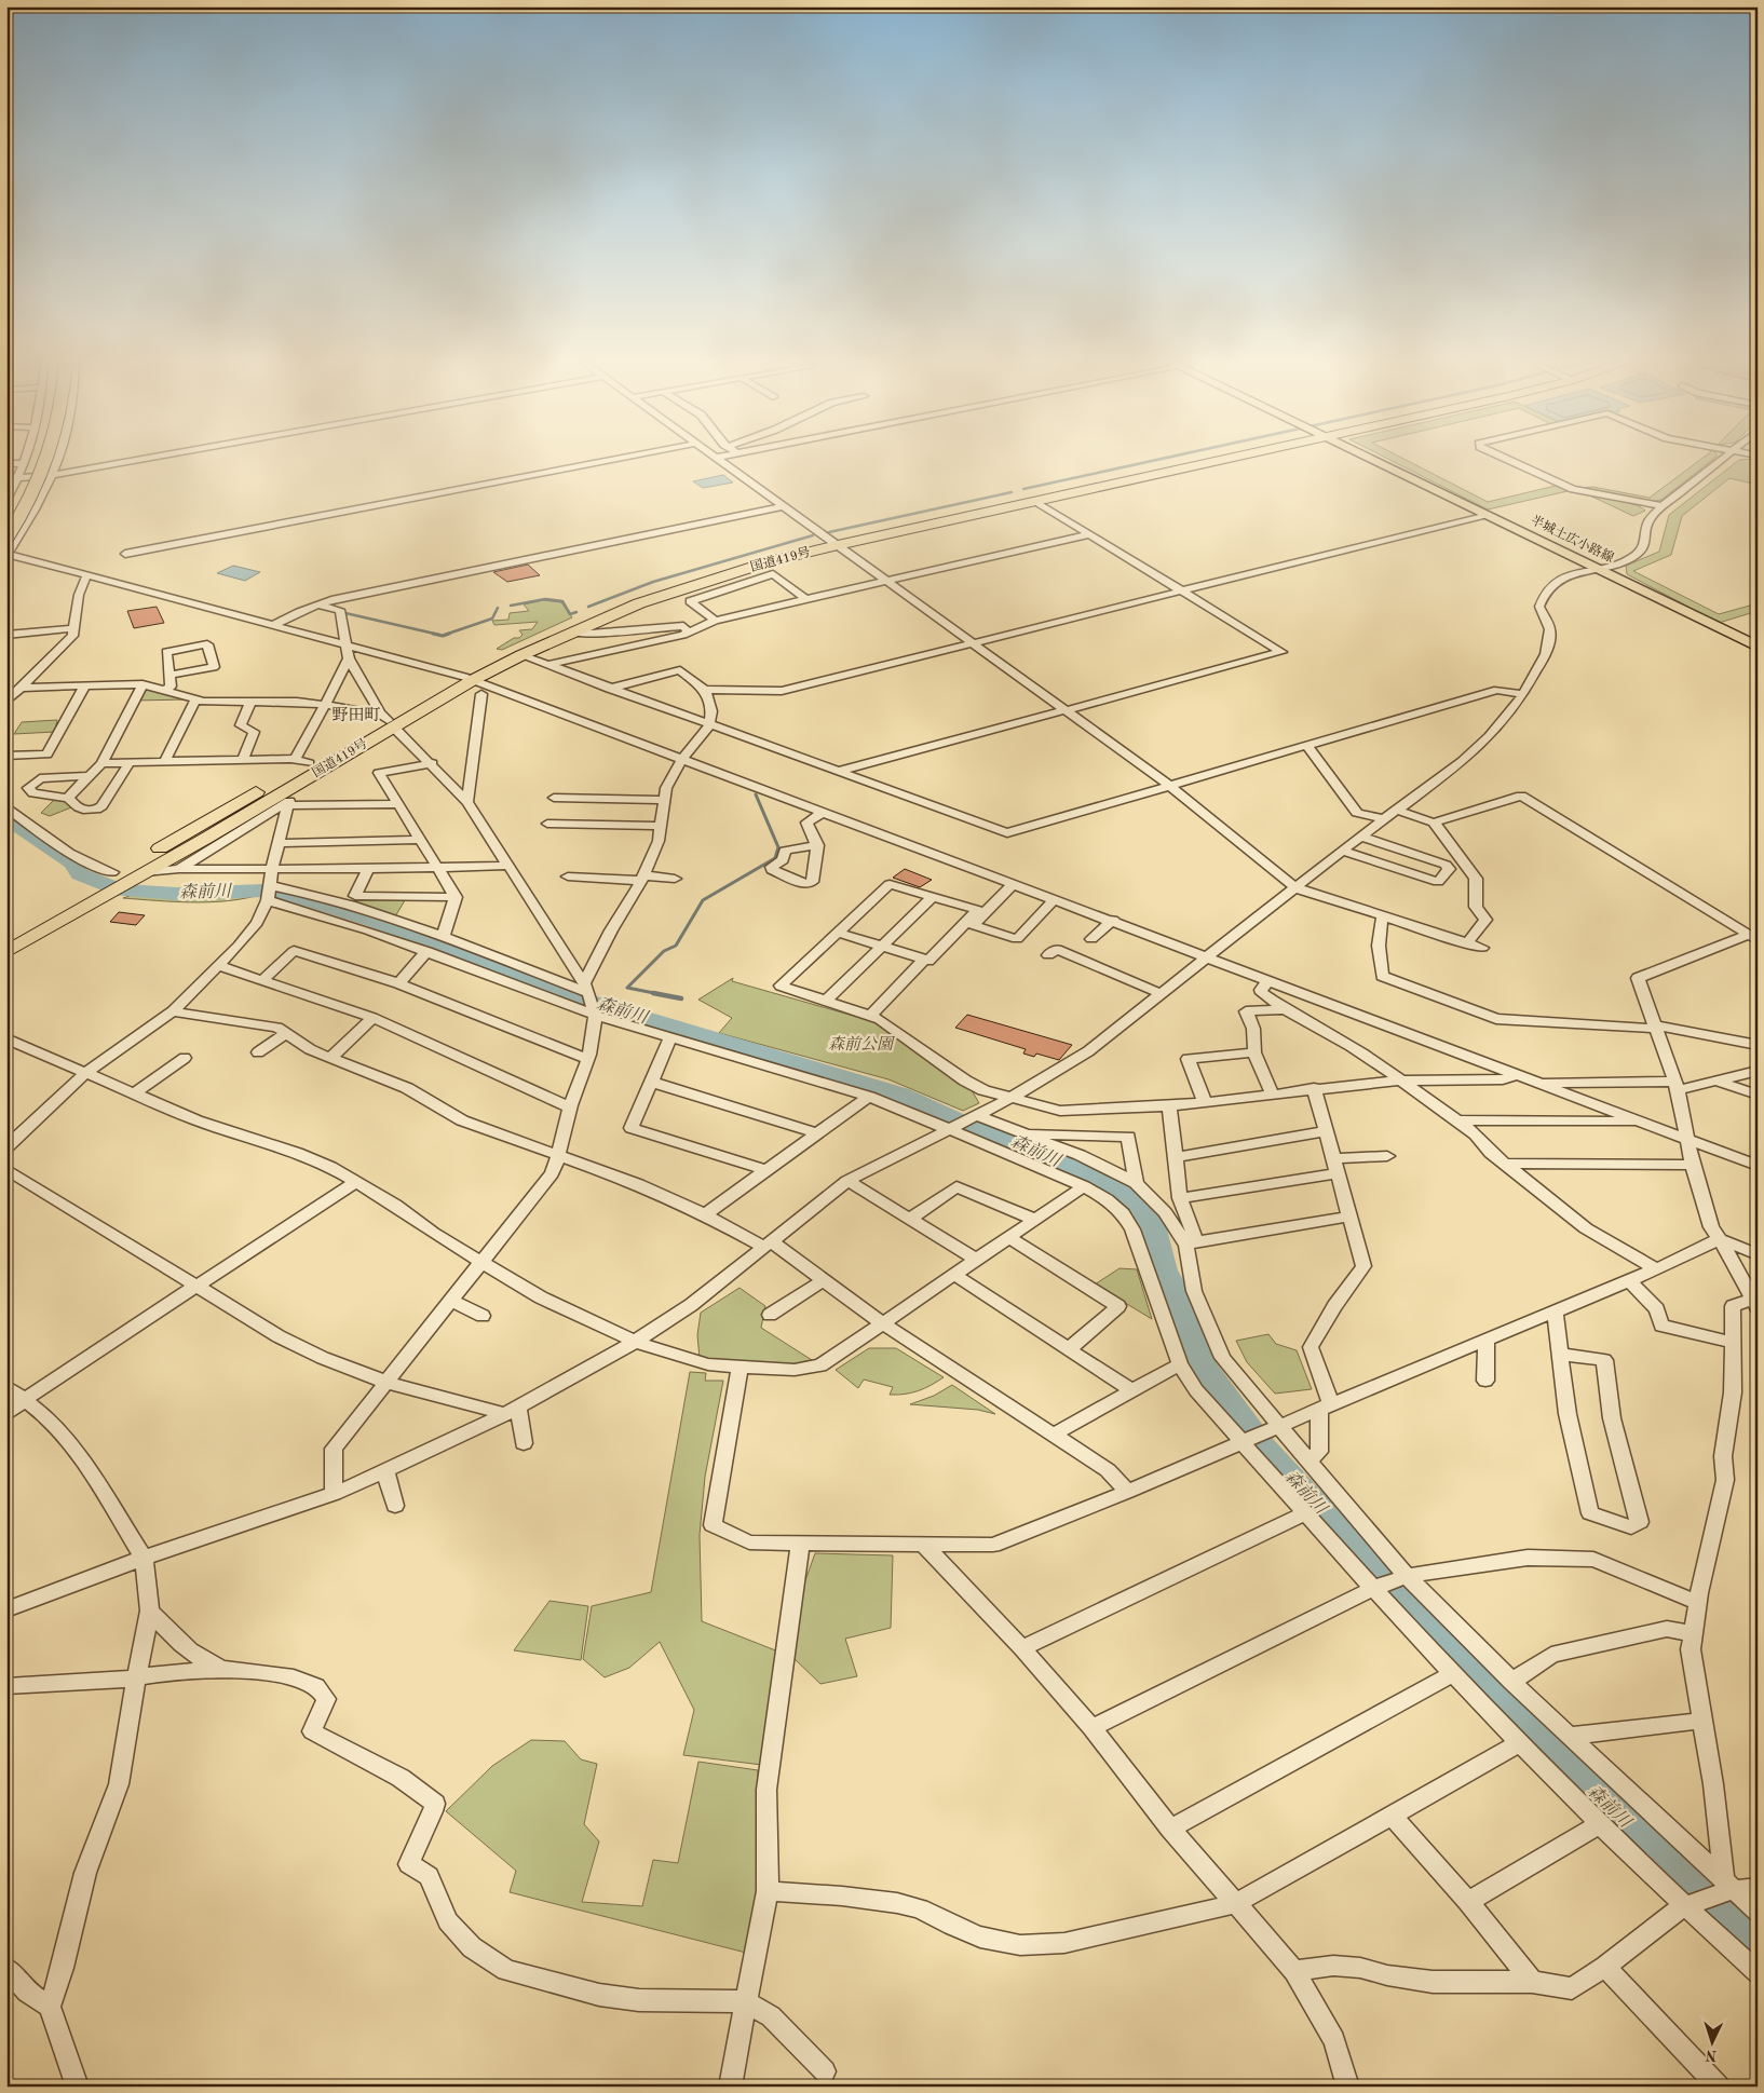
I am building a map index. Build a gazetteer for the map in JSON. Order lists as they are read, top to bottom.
{
  "streets": {
    "highway": ["国道419号"],
    "main road": ["半城土広小路線"]
  },
  "districts": ["野田町"],
  "water": ["森前川"],
  "parks": ["森前公園"],
  "north": "bottom"
}
